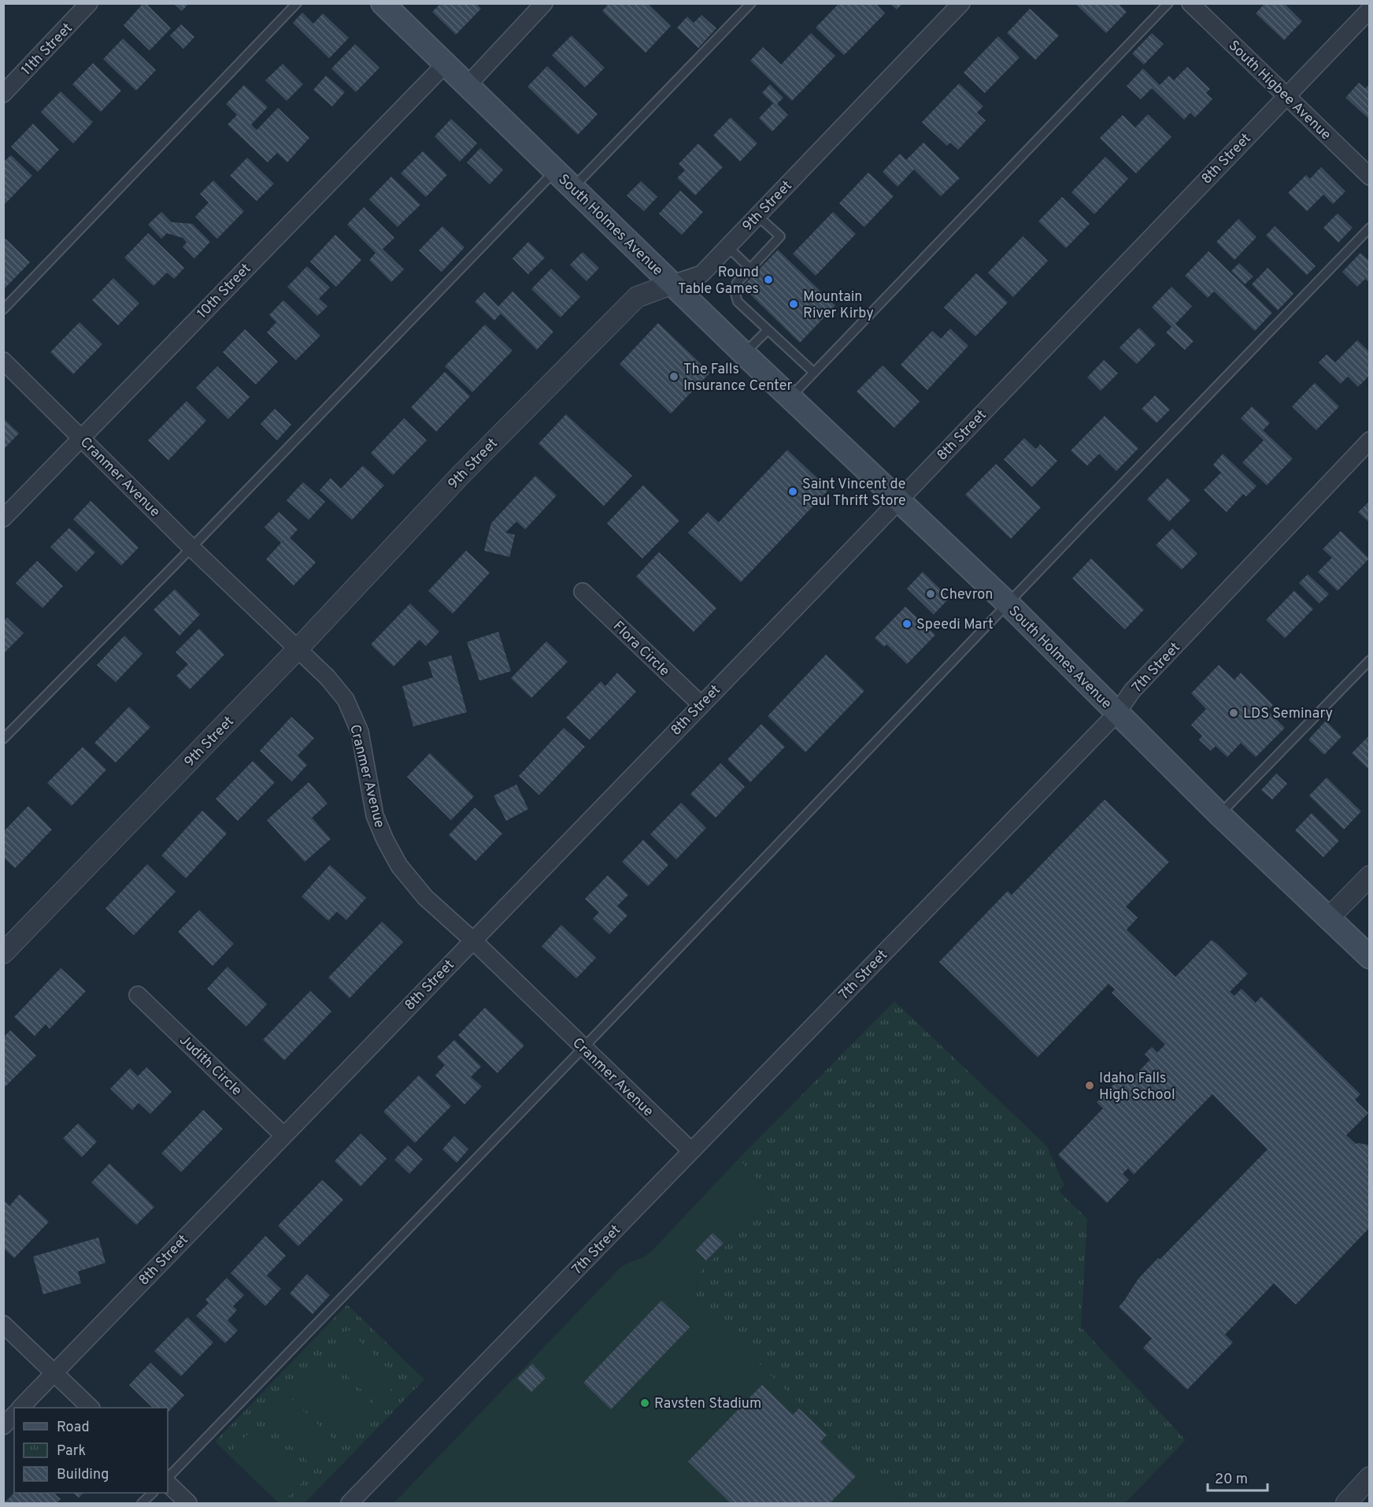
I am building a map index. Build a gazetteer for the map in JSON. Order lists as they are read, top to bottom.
{
  "streets": {
    "main road": ["South Holmes Avenue"],
    "street": [
      "11th Street",
      "South Higbee Avenue",
      "8th Street",
      "9th Street",
      "10th Street",
      "Cranmer Avenue",
      "Flora Circle",
      "7th Street",
      "Judith Circle"
    ]
  },
  "crossings": [
    ["South Higbee Avenue", "8th Street"],
    ["8th Street", "South Holmes Avenue"],
    ["8th Street", "Cranmer Avenue"],
    ["8th Street", "Flora Circle"],
    ["8th Street", "Judith Circle"],
    ["9th Street", "South Holmes Avenue"],
    ["9th Street", "Cranmer Avenue"],
    ["South Holmes Avenue", "10th Street"],
    ["South Holmes Avenue", "7th Street"],
    ["10th Street", "Cranmer Avenue"],
    ["Cranmer Avenue", "7th Street"]
  ],
  "places": [
    "Round Table Games",
    "Mountain River Kirby",
    "The Falls Insurance Center",
    "Saint Vincent de Paul Thrift Store",
    "Chevron",
    "Speedi Mart",
    "LDS Seminary",
    "Idaho Falls High School",
    "Ravsten Stadium"
  ],
  "legend": ["Road", "Park", "Building"],
  "scale_bar": "20 m"
}
